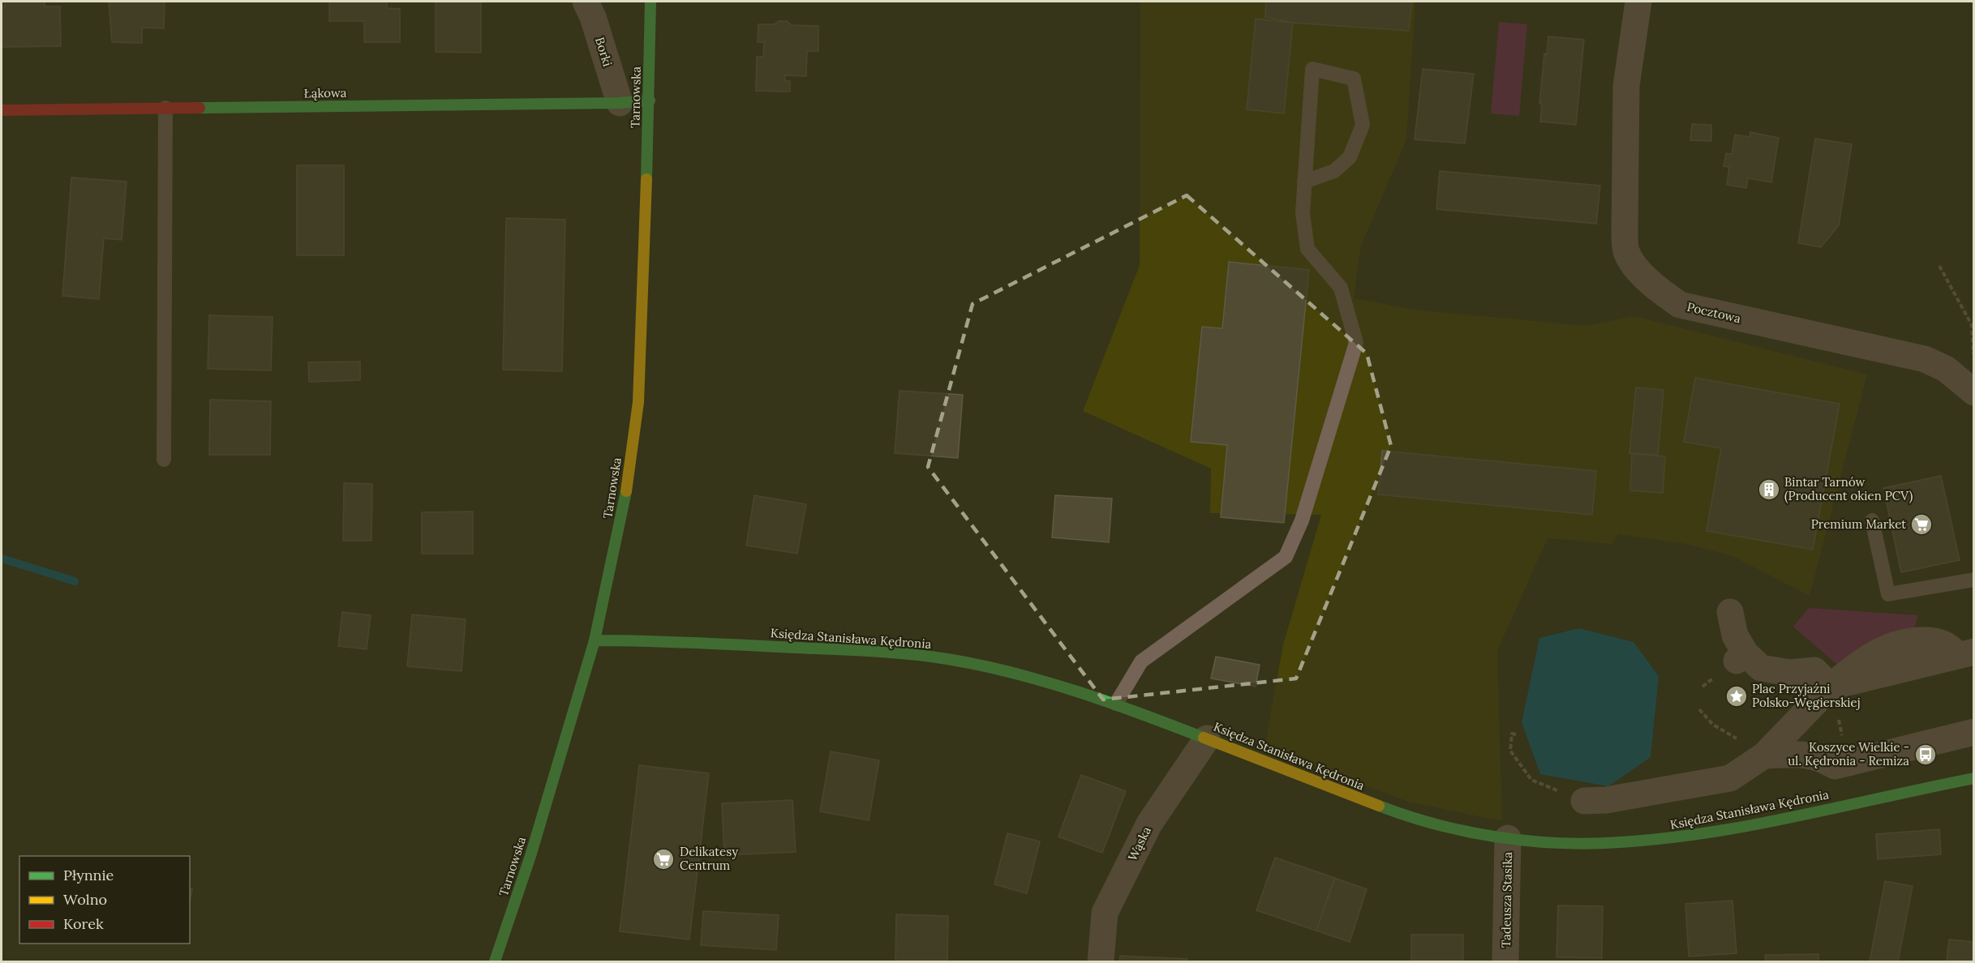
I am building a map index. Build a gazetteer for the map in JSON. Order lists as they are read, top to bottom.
{
  "streets": {
    "street": [
      "Borki",
      "Łąkowa",
      "Tarnowska",
      "Pocztowa",
      "Księdza Stanisława Kędronia",
      "Wąska",
      "Tadeusza Stasika"
    ]
  },
  "crossings": [
    ["Borki", "Łąkowa"],
    ["Łąkowa", "Tarnowska"],
    ["Tarnowska", "Księdza Stanisława Kędronia"],
    ["Księdza Stanisława Kędronia", "Wąska"],
    ["Księdza Stanisława Kędronia", "Tadeusza Stasika"]
  ],
  "places": {
    "building": ["Bintar Tarnów (Producent okien PCV)"],
    "supermarket": ["Premium Market", "Delikatesy Centrum"],
    "place": ["Plac Przyjaźni Polsko-Węgierskiej"],
    "bus stop": ["Koszyce Wielkie - ul. Kędronia - Remiza"]
  },
  "legend": ["Płynnie", "Wolno", "Korek"]
}
